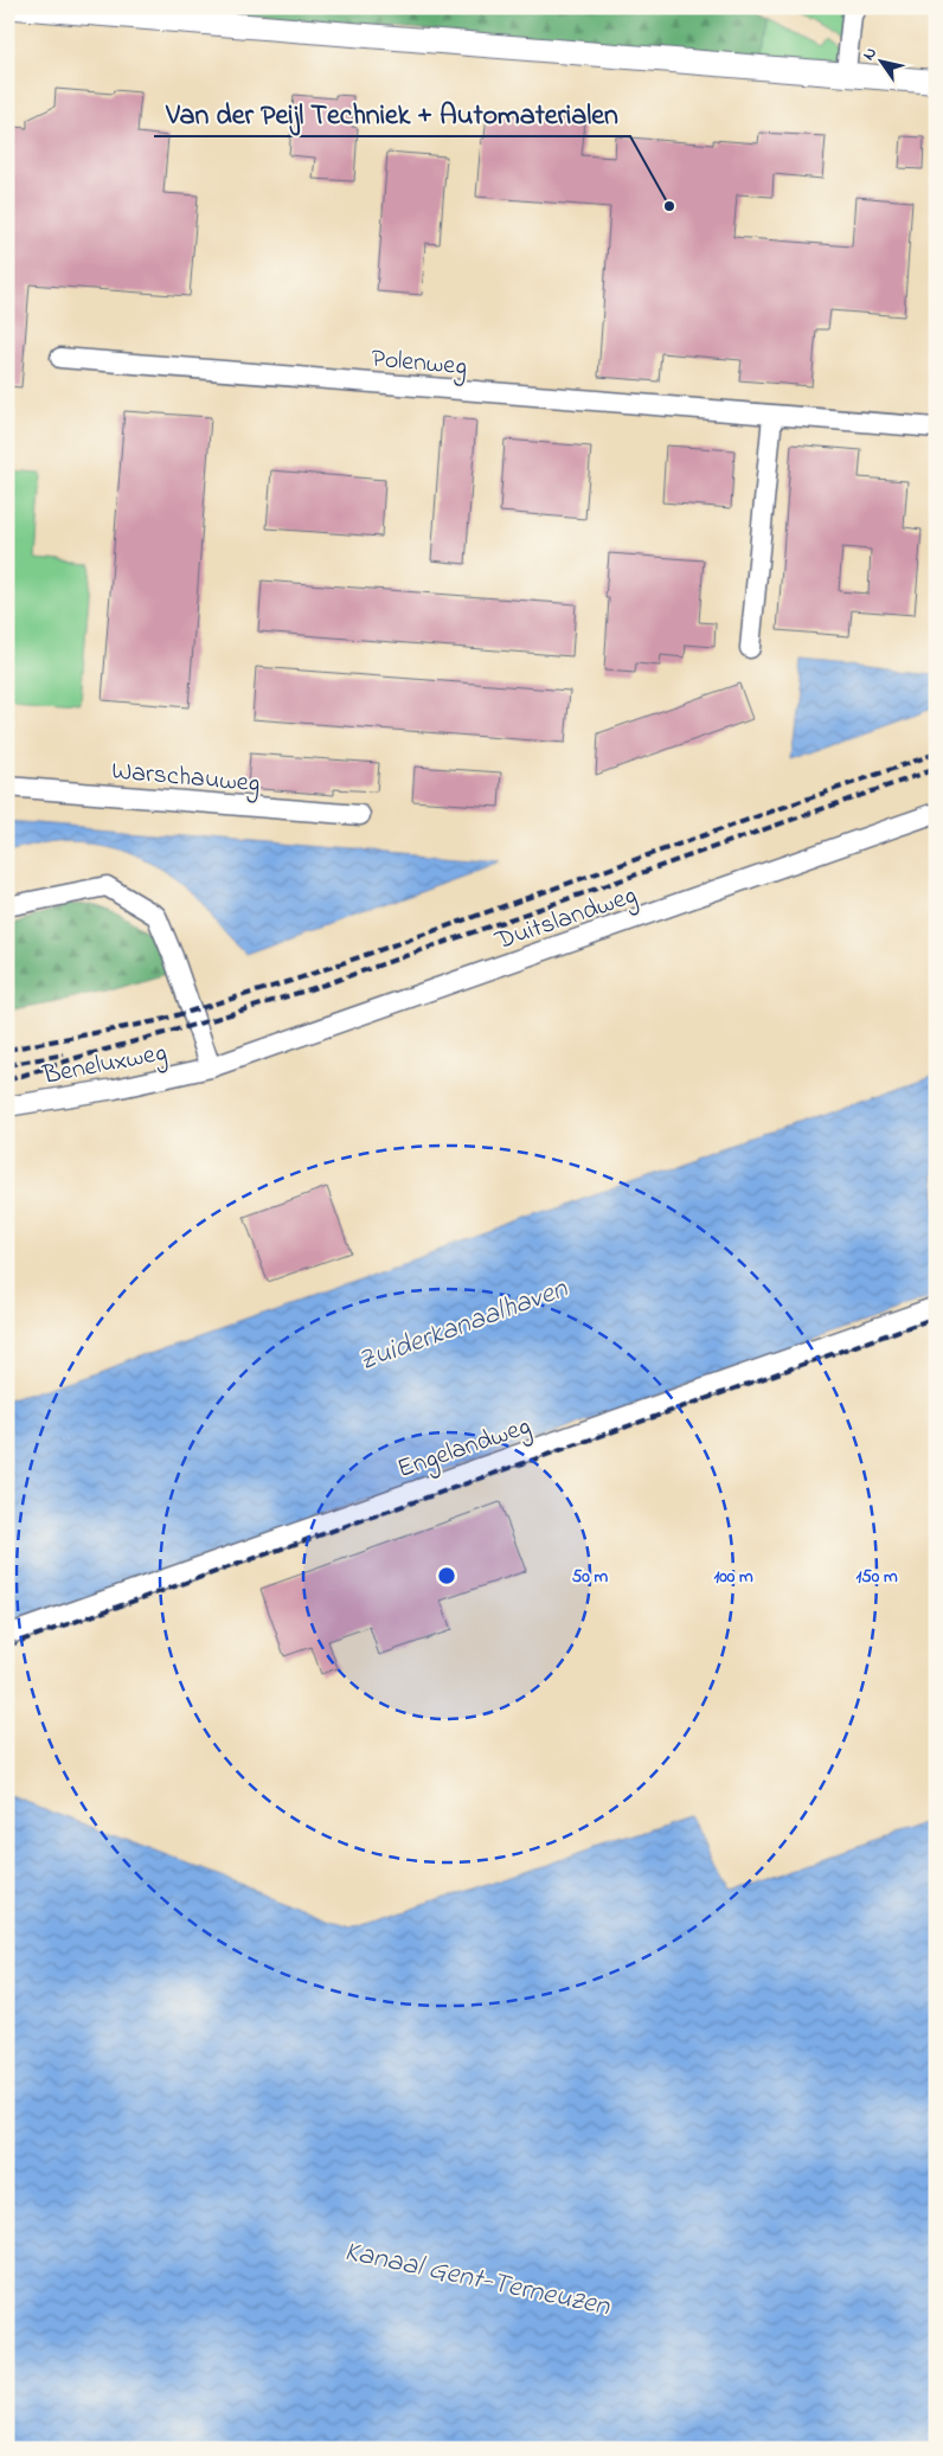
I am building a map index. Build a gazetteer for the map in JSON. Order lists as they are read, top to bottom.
{
  "streets": {
    "street": [
      "Polenweg",
      "Warschauweg",
      "Duitslandweg",
      "Beneluxweg",
      "Engelandweg"
    ]
  },
  "crossings": [
    ["Duitslandweg", "Beneluxweg"]
  ],
  "water": ["Zuiderkanaalhaven", "Kanaal Gent-Terneuzen"],
  "places": ["Van der Peijl Techniek + Automaterialen"],
  "north": "top left",
  "rings": ["50 m", "100 m", "150 m"]
}
